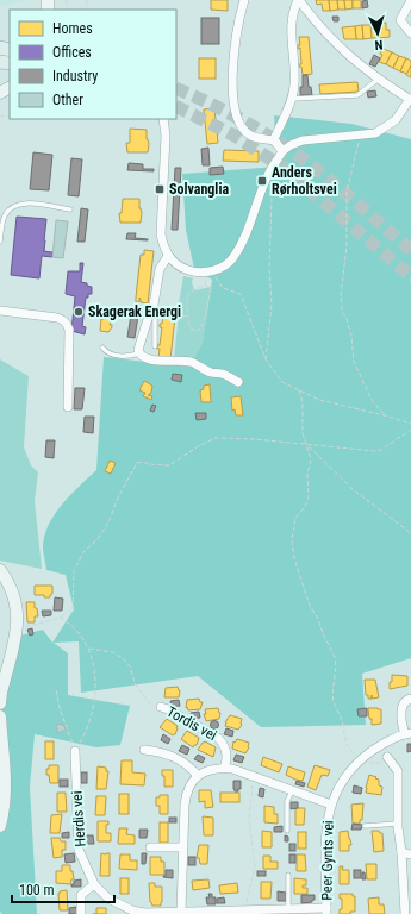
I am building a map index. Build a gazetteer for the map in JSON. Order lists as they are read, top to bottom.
{
  "streets": {
    "street": ["Tordis vei", "Herdis vei", "Peer Gynts vei"]
  },
  "crossings": [
    ["Herdis vei", "Peer Gynts vei"]
  ],
  "places": {
    "transit": ["Anders Rørholtsvei", "Solvanglia"],
    "other": ["Skagerak Energi"]
  },
  "legend": [
    "Homes",
    "Offices",
    "Industry",
    "Other"
  ],
  "scale_bar": "100 m",
  "north": "bottom"
}
